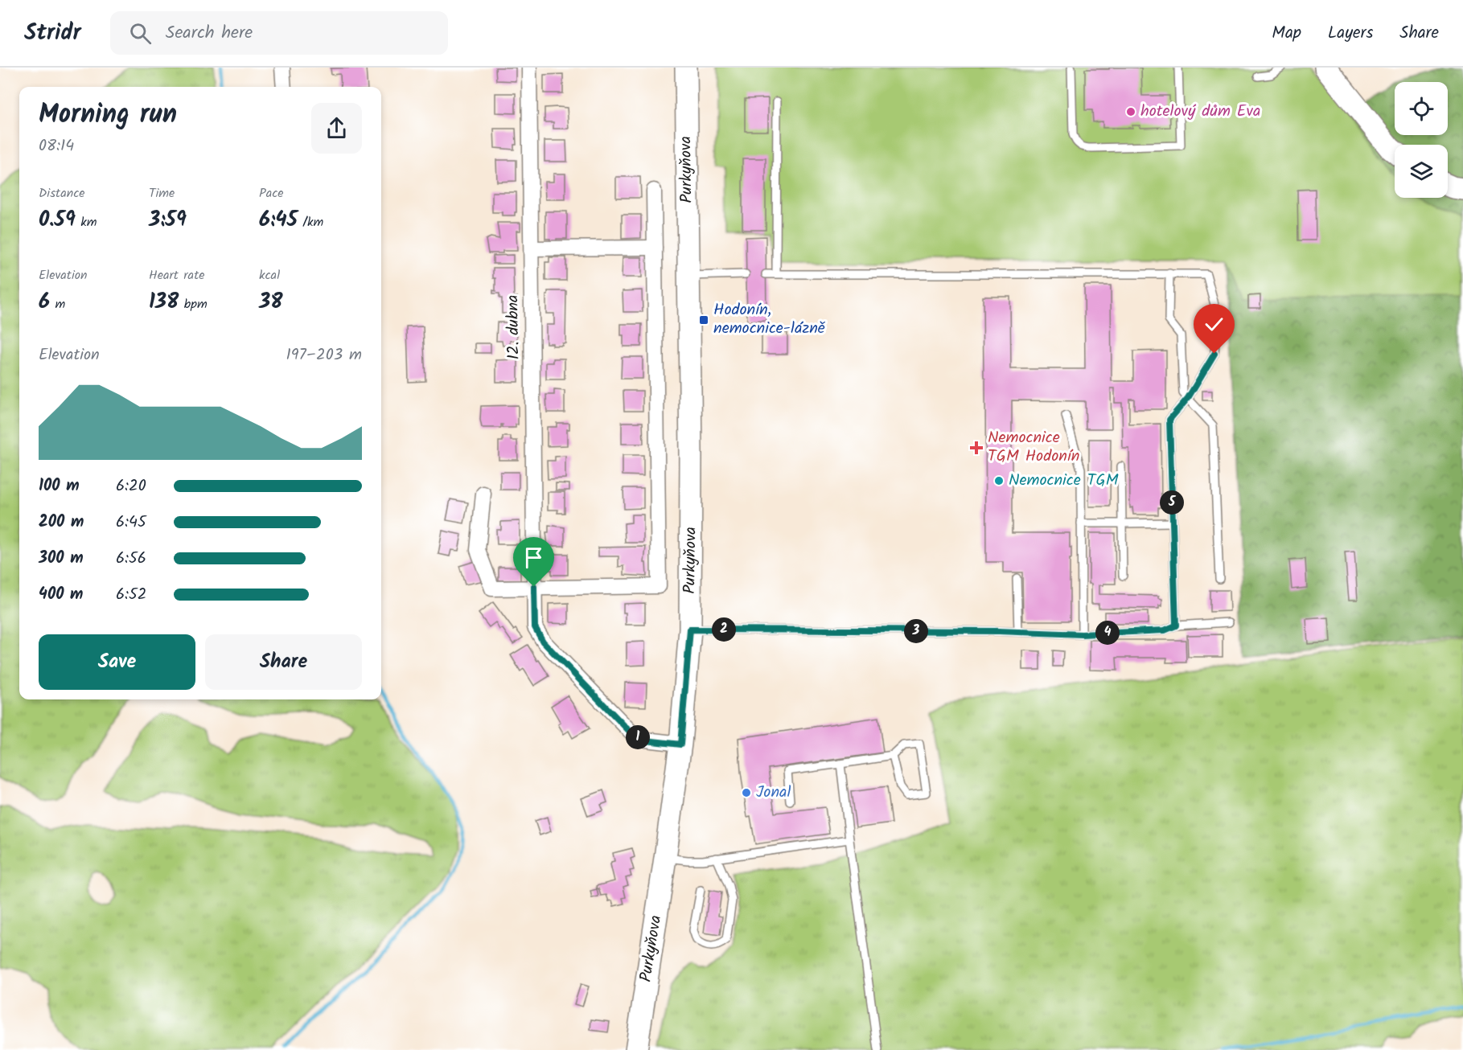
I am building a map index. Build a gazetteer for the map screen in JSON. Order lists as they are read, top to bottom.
{
  "streets": {
    "street": ["Purkyňova", "12. dubna"]
  },
  "crossings": [
    ["Purkyňova", "12. dubna"]
  ],
  "places": {
    "other": ["hotelový dům Eva", "Nemocnice TGM", "Jonal"],
    "transit": ["Hodonín, nemocnice-lázně"],
    "health": ["Nemocnice TGM Hodonín"]
  },
  "page": {
    "header": "Stridr",
    "search": "Search here",
    "nav": ["Map", "Layers", "Share"],
    "heading": ["Morning run", "08:14"],
    "stats": [
      ["Distance", "0.59 km"],
      ["Time", "3:59"],
      ["Pace", "6:45 /km"],
      ["Elevation", "6 m"],
      ["Heart rate", "138 bpm"],
      ["kcal", "38"]
    ],
    "chart": ["Elevation", "197–203 m"],
    "list": [
      {
        "name": "100 m",
        "note": "6:20"
      },
      {
        "name": "200 m",
        "note": "6:45"
      },
      {
        "name": "300 m",
        "note": "6:56"
      },
      {
        "name": "400 m",
        "note": "6:52"
      }
    ],
    "pins": [
      "5",
      "2",
      "3",
      "4",
      "1"
    ],
    "buttons": ["Save", "Share"]
  }
}
